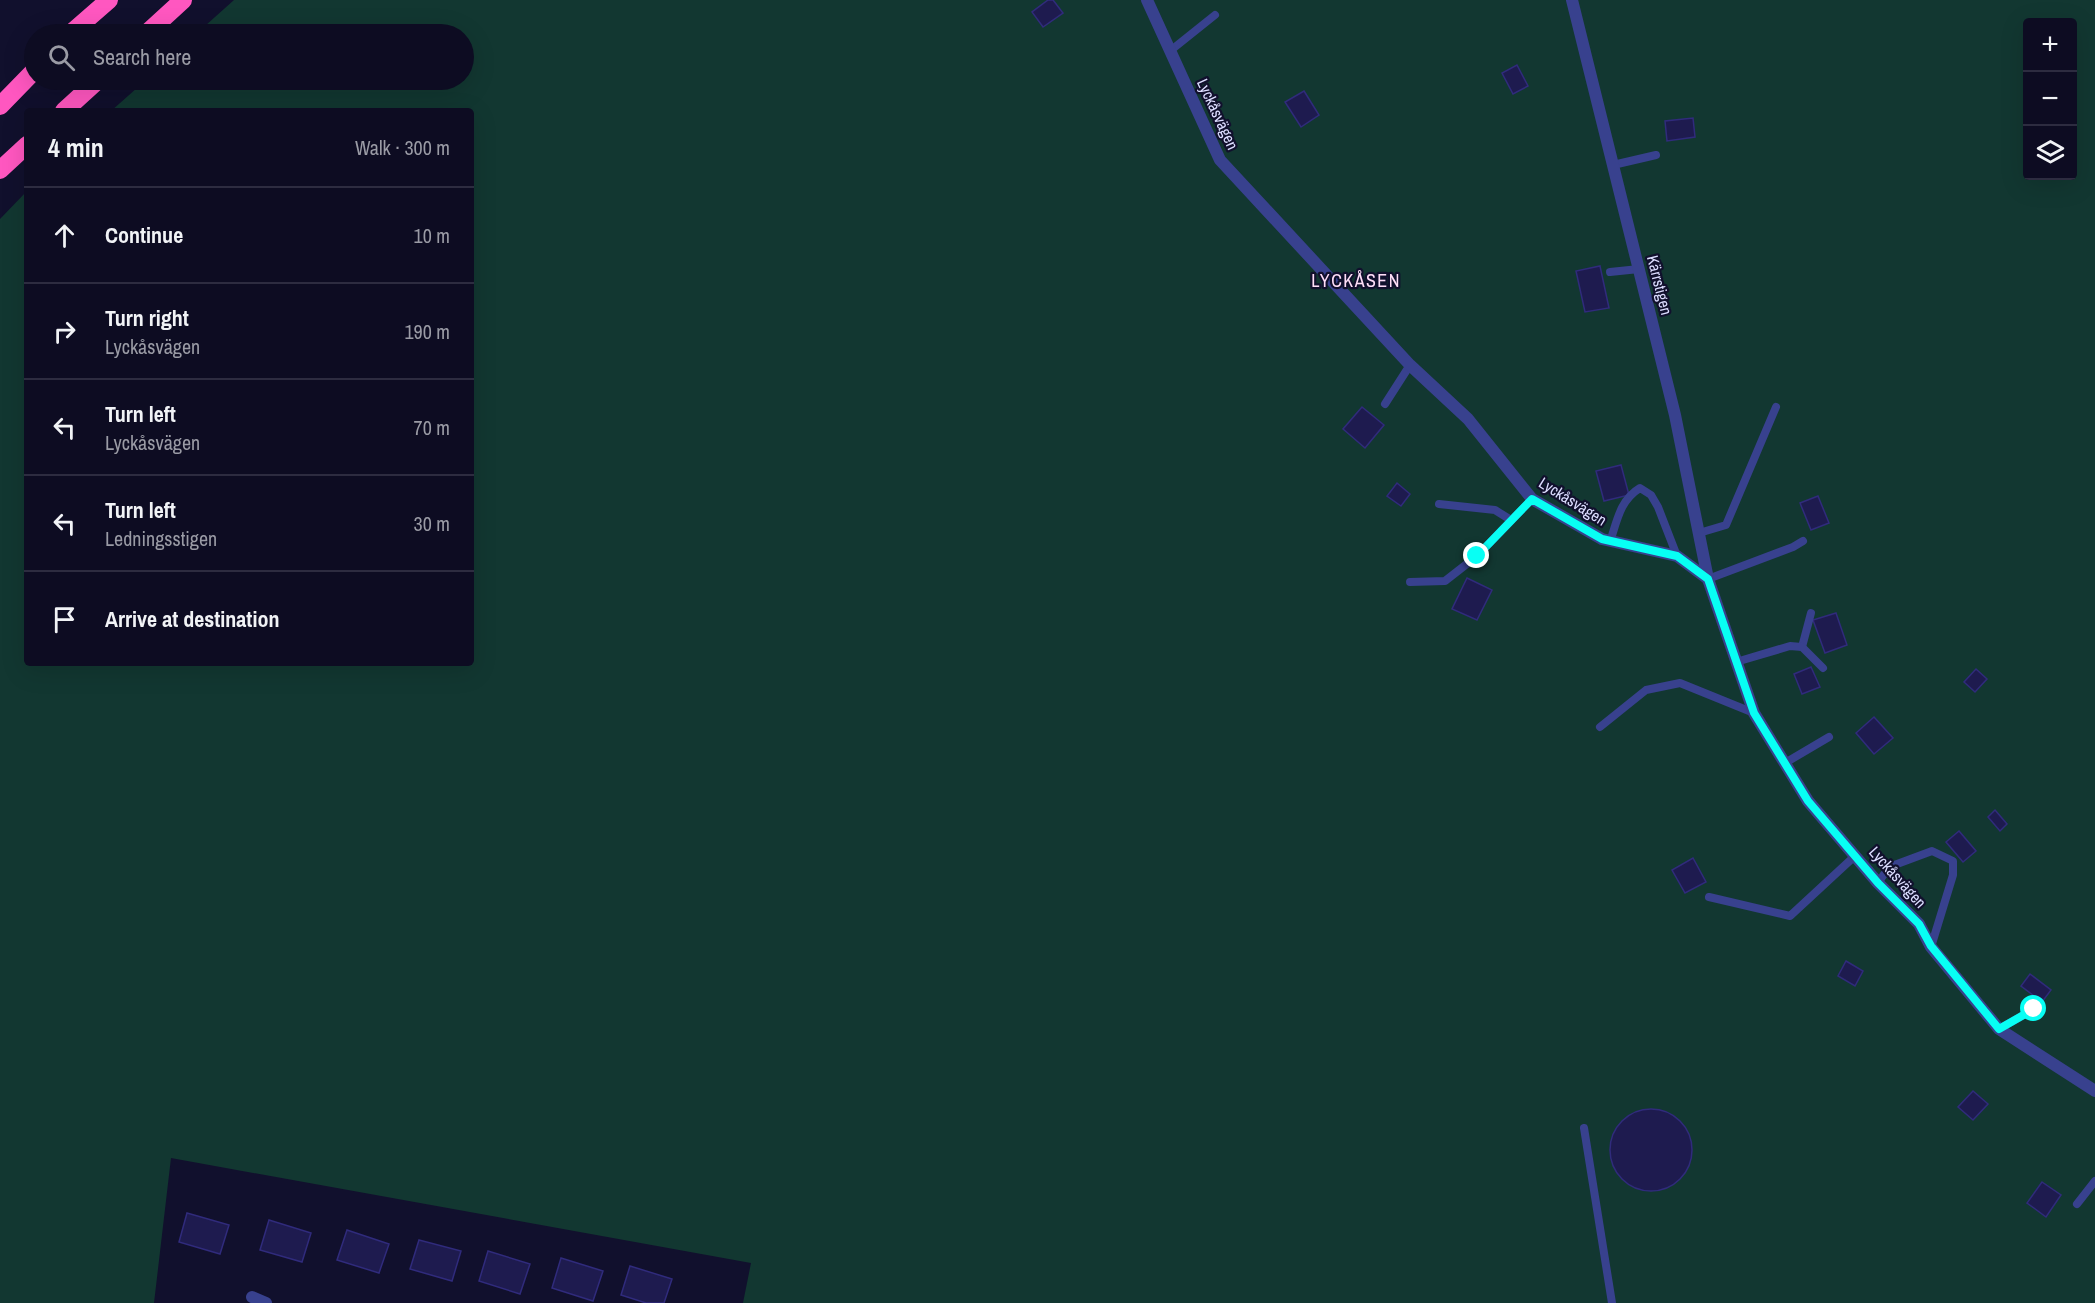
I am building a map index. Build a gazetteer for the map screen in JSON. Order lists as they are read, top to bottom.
{
  "streets": {
    "street": ["Lyckåsvägen", "Kärrstigen"]
  },
  "crossings": [
    ["Lyckåsvägen", "Kärrstigen"]
  ],
  "districts": ["LYCKÅSEN"],
  "page": {
    "map_buttons": ["+", "−"],
    "search": "Search here",
    "heading": ["4 min", "Walk · 300 m"],
    "list": [
      ["Continue", "10 m"],
      ["Turn right", "Lyckåsvägen", "190 m"],
      ["Turn left", "Lyckåsvägen", "70 m"],
      ["Turn left", "Ledningsstigen", "30 m"],
      "Arrive at destination"
    ]
  }
}
